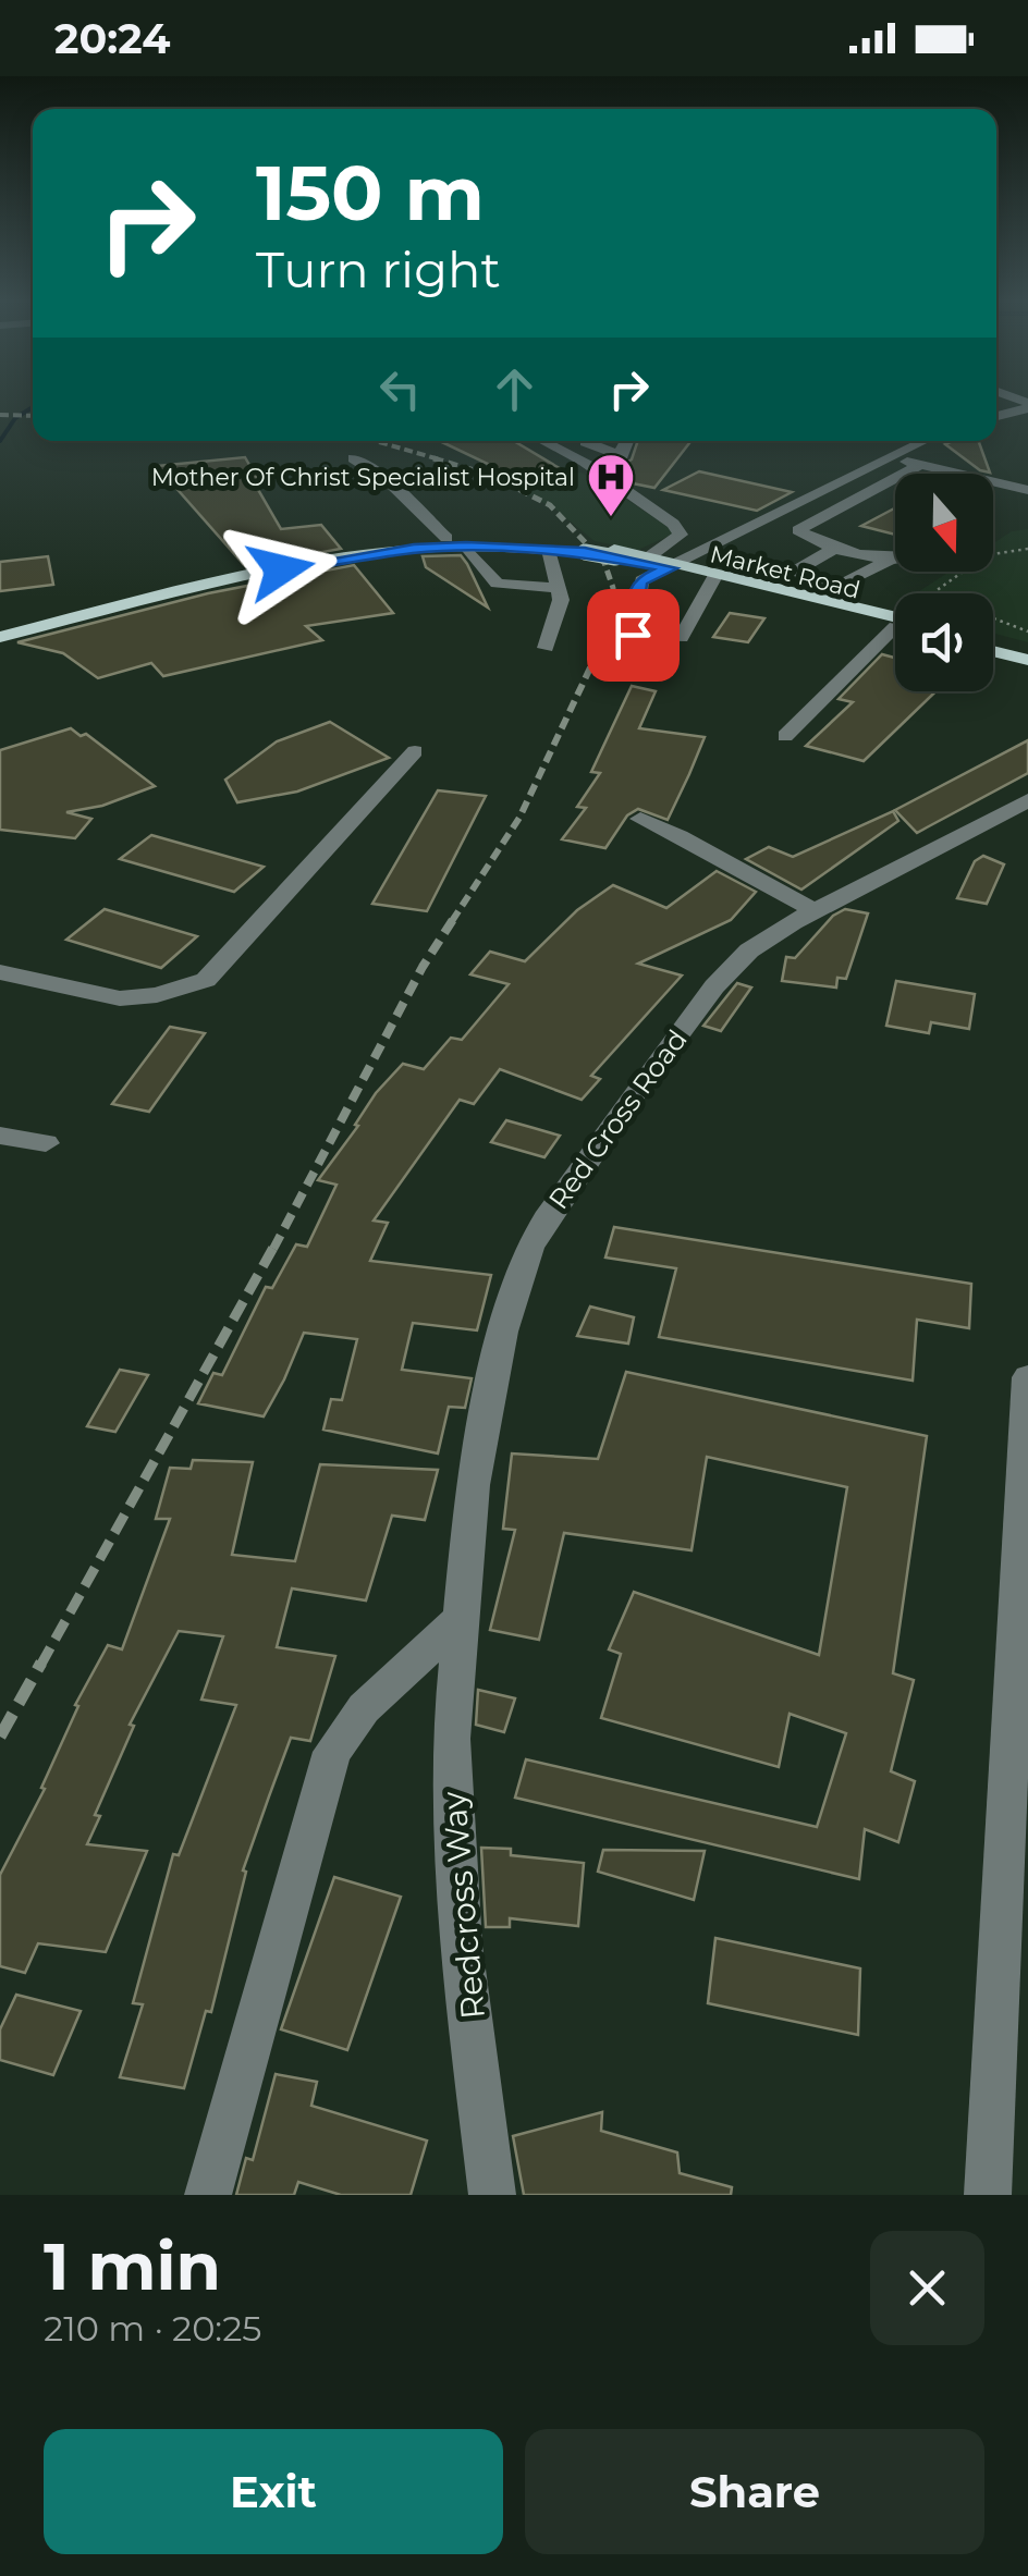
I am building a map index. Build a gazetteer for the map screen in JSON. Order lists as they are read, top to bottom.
{
  "streets": {
    "main road": ["Market Road"],
    "street": ["Red Cross Road", "Redcross Way"]
  },
  "crossings": [
    ["Red Cross Road", "Redcross Way"]
  ],
  "places": {
    "hospital": ["Mother Of Christ Specialist Hospital"]
  },
  "north": "bottom",
  "page": {
    "status": "20:24",
    "turn": ["150 m", "Turn right"],
    "heading": ["1 min", "210 m · 20:25"],
    "buttons": ["Exit", "Share"]
  }
}
